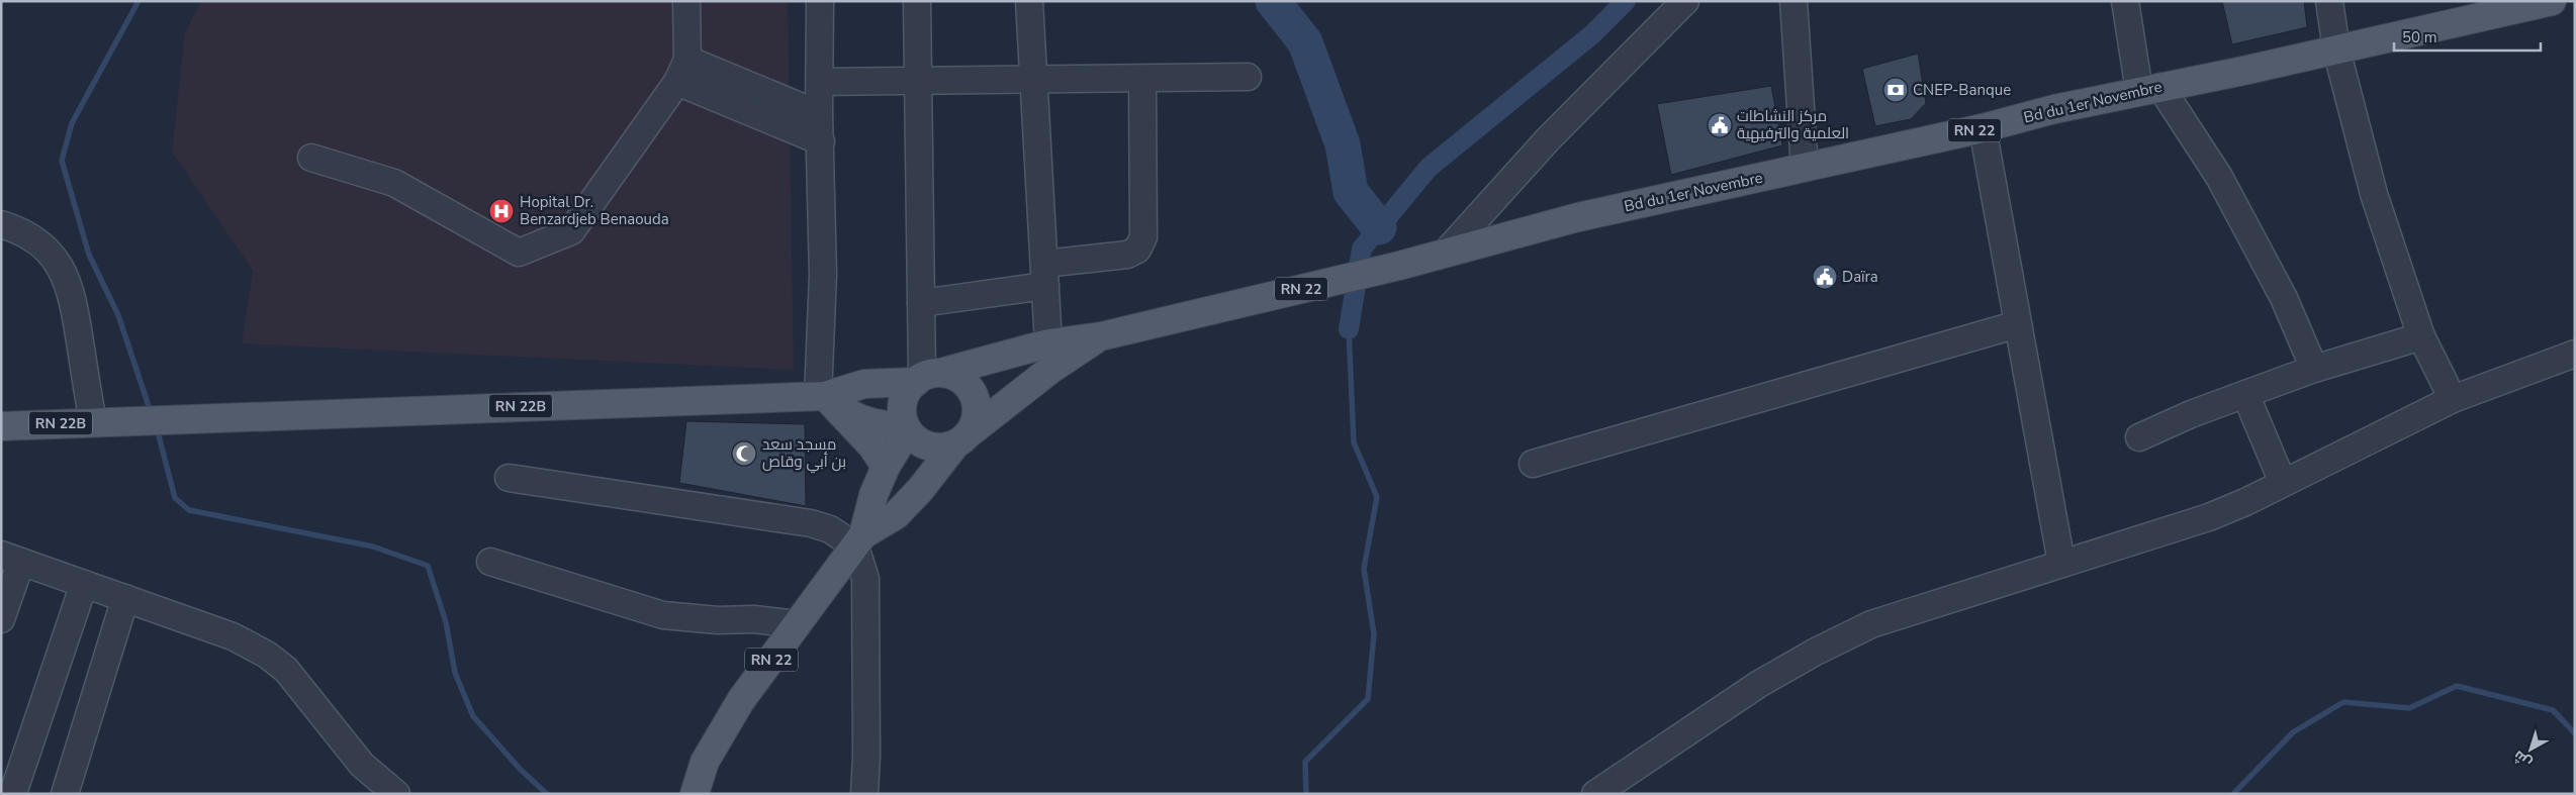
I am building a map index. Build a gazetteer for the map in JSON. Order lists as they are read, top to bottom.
{
  "streets": {
    "main road": ["Bd du 1er Novembre", "RN 22", "RN 22B"]
  },
  "crossings": [
    ["Bd du 1er Novembre", "RN 22"],
    ["RN 22", "RN 22B"]
  ],
  "places": {
    "bank": ["CNEP-Banque"],
    "public building": ["مركز النشاطات العلمية والترفيهية", "Daïra"],
    "hospital": ["Hopital Dr. Benzardjeb Benaouda"],
    "mosque": ["مسجد سعد بن أبي وقاص"]
  },
  "scale_bar": "50 m",
  "north": "bottom left"
}
